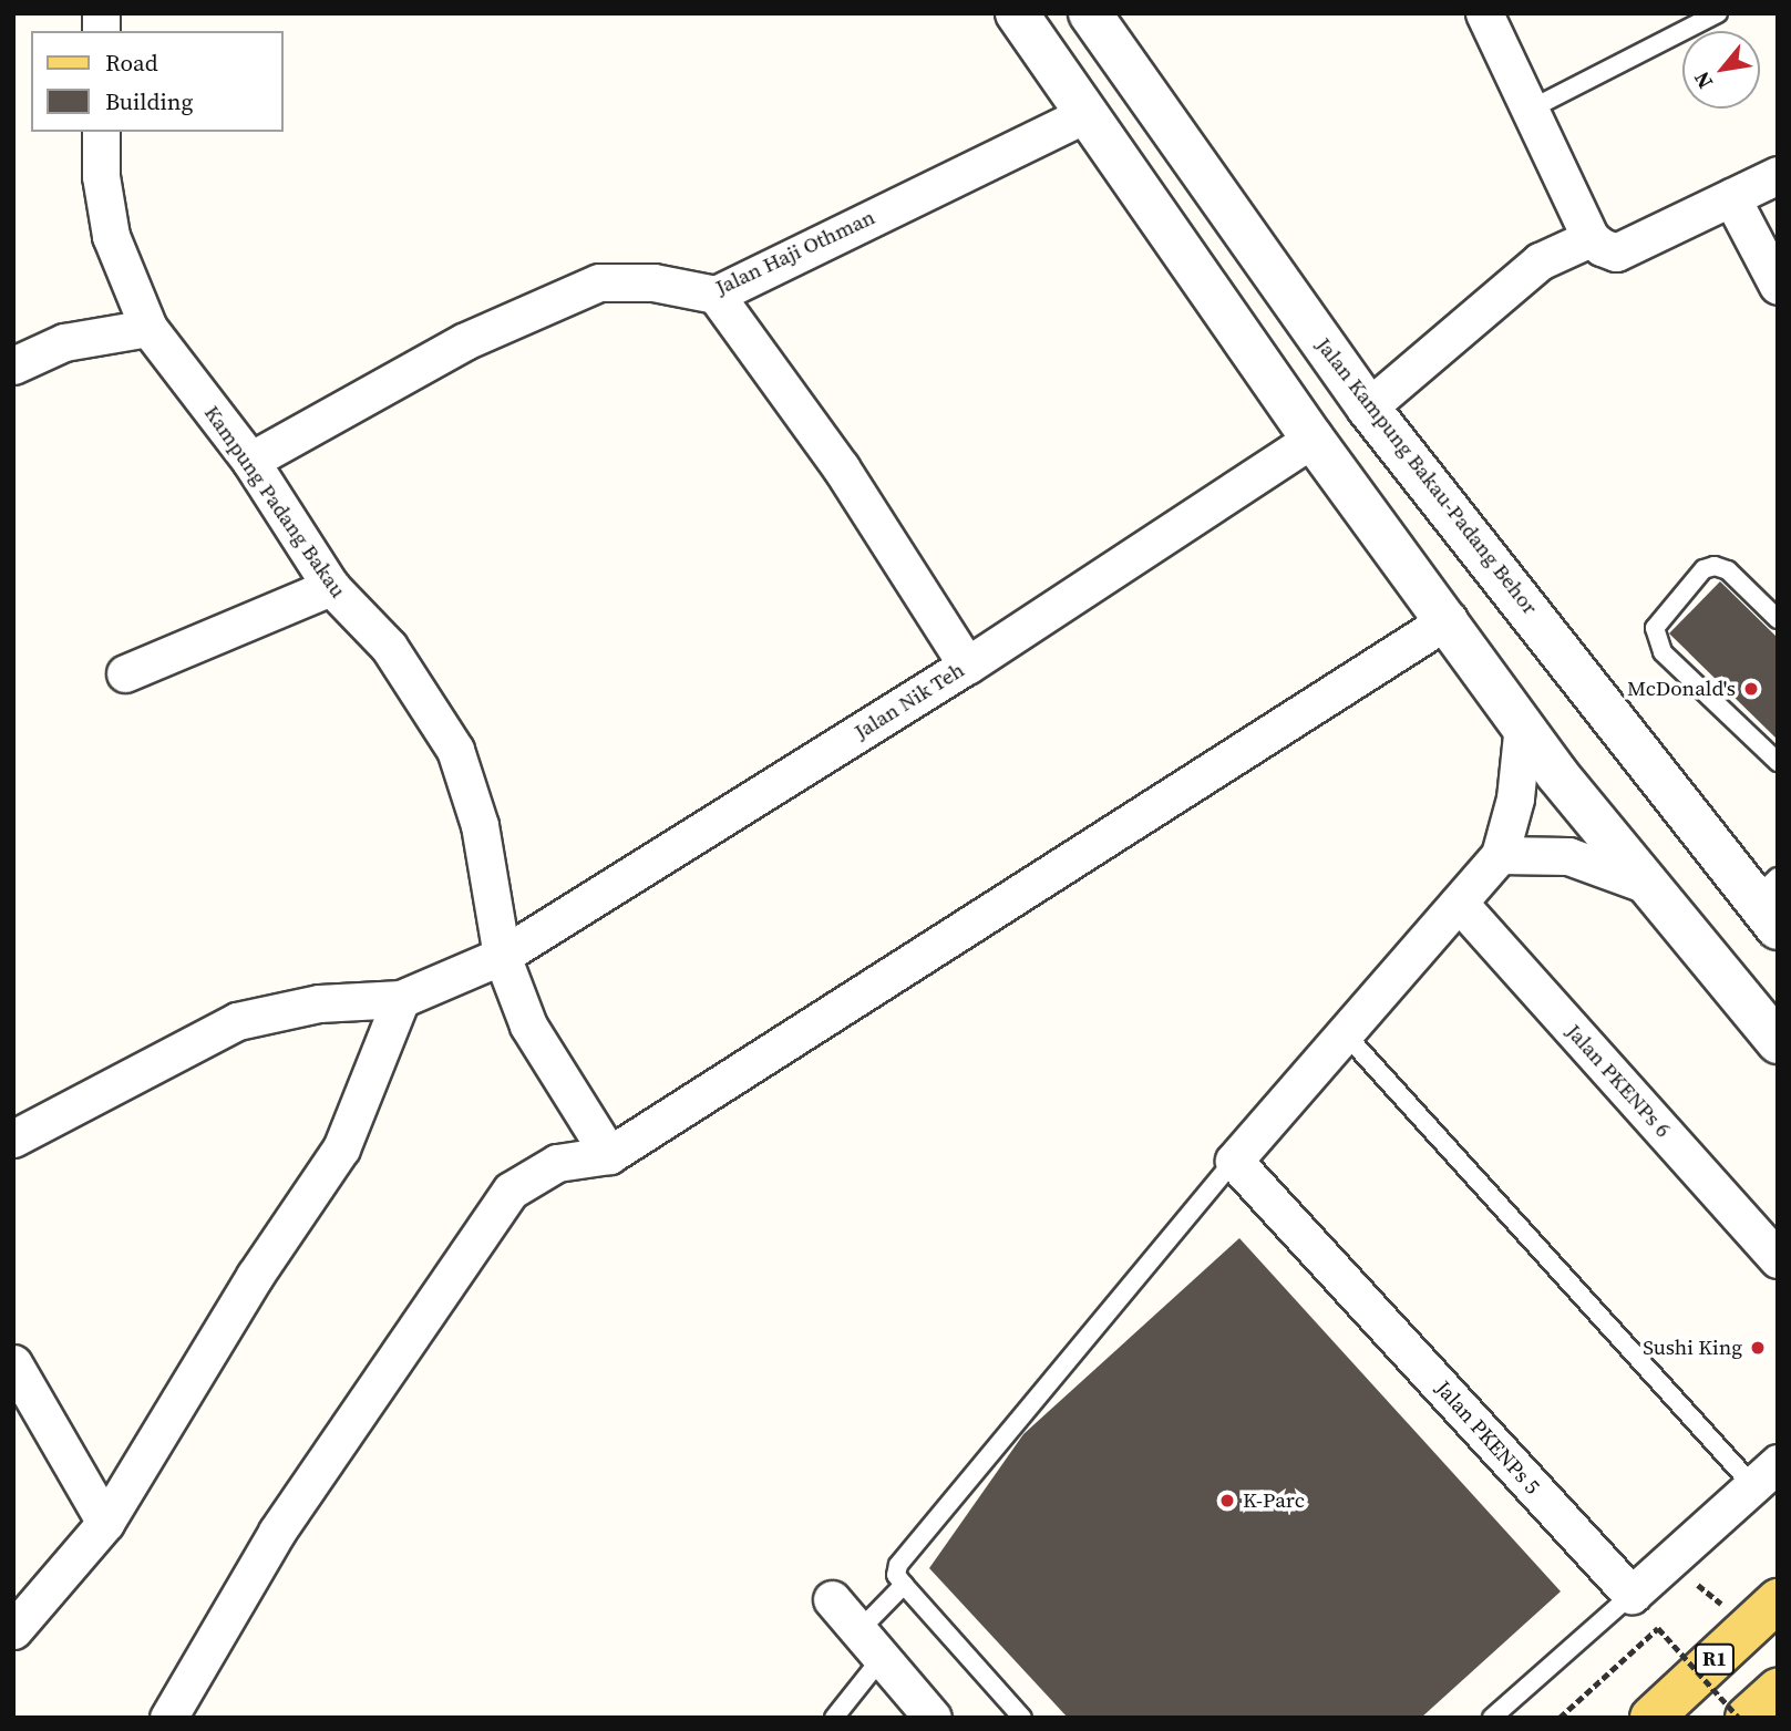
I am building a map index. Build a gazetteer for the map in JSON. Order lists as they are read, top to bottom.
{
  "streets": {
    "main road": ["R1"],
    "street": [
      "Jalan Haji Othman",
      "Jalan Kampung Bakau-Padang Behor",
      "Kampung Padang Bakau",
      "Jalan Nik Teh",
      "Jalan PKENPs 6",
      "Jalan PKENPs 5"
    ]
  },
  "crossings": [
    ["Jalan Haji Othman", "Kampung Padang Bakau"],
    ["Kampung Padang Bakau", "Jalan Nik Teh"]
  ],
  "places": ["McDonald's", "Sushi King", "K-Parc"],
  "legend": ["Road", "Building"],
  "north": "bottom left"
}
